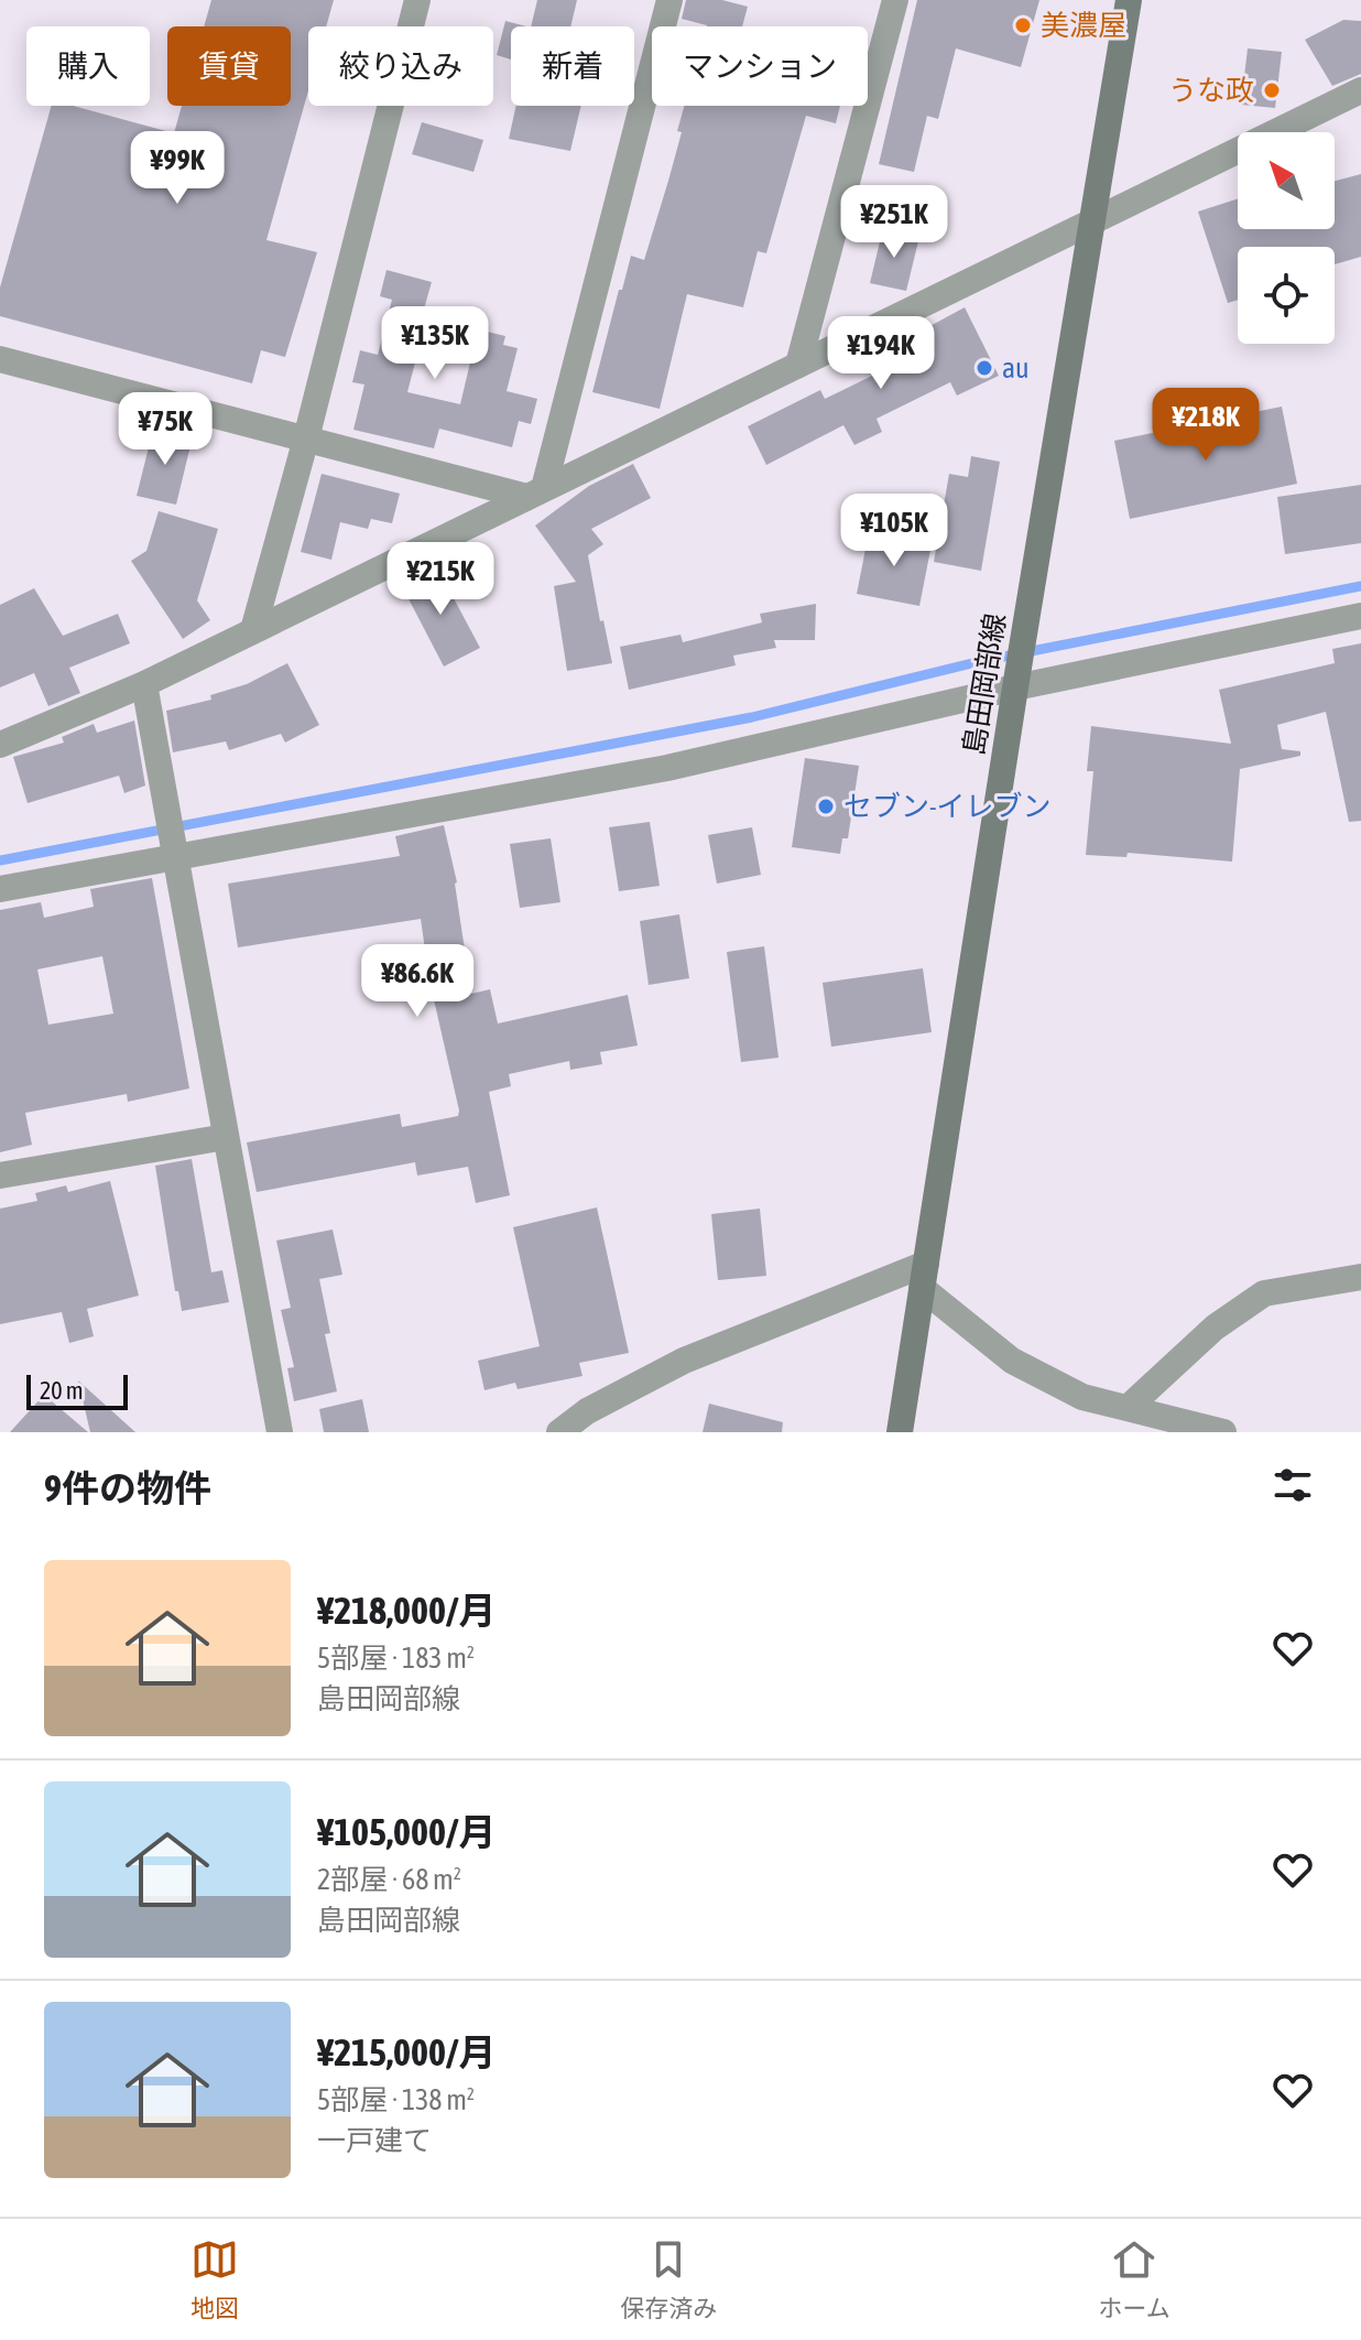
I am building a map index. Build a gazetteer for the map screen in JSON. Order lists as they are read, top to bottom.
{
  "streets": {
    "main road": ["島田岡部線"]
  },
  "places": [
    "美濃屋",
    "うな政",
    "au",
    "セブン-イレブン"
  ],
  "scale_bar": "20 m",
  "north": "top left",
  "page": {
    "chip": [
      "購入",
      "賃貸",
      "絞り込み",
      "新着",
      "マンション"
    ],
    "price": [
      "¥99K",
      "¥251K",
      "¥135K",
      "¥194K",
      "¥218K",
      "¥75K",
      "¥105K",
      "¥215K",
      "¥86.6K"
    ],
    "scale": "20 m",
    "heading": "9件の物件",
    "list": [
      {
        "name": "¥218,000/月",
        "note": "5部屋 · 183 m² · 島田岡部線"
      },
      {
        "name": "¥105,000/月",
        "note": "2部屋 · 68 m² · 島田岡部線"
      },
      {
        "name": "¥215,000/月",
        "note": "5部屋 · 138 m² · 一戸建て"
      }
    ],
    "tabs": ["地図", "保存済み", "ホーム"]
  }
}
